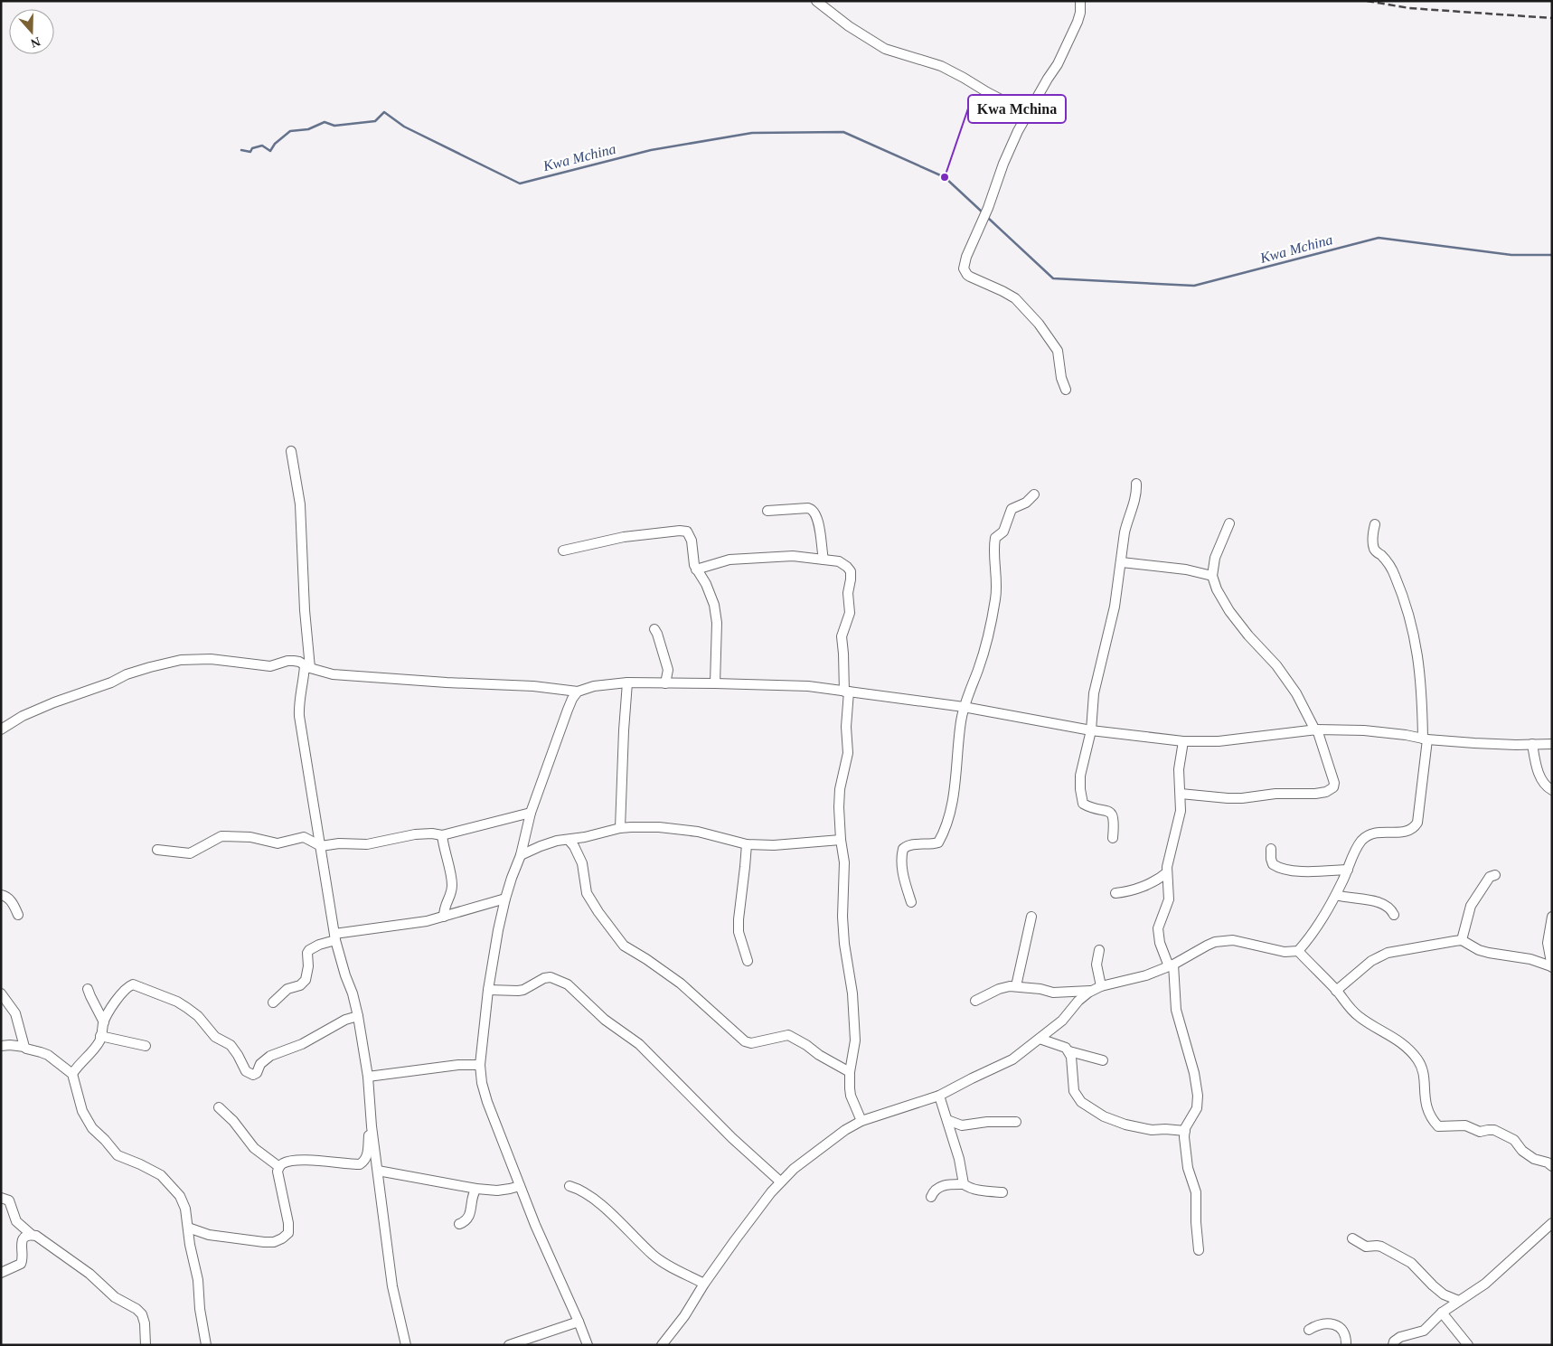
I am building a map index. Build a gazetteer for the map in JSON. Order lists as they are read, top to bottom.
{
  "water": ["Kwa Mchina"],
  "places": ["Kwa Mchina"],
  "north": "bottom"
}
